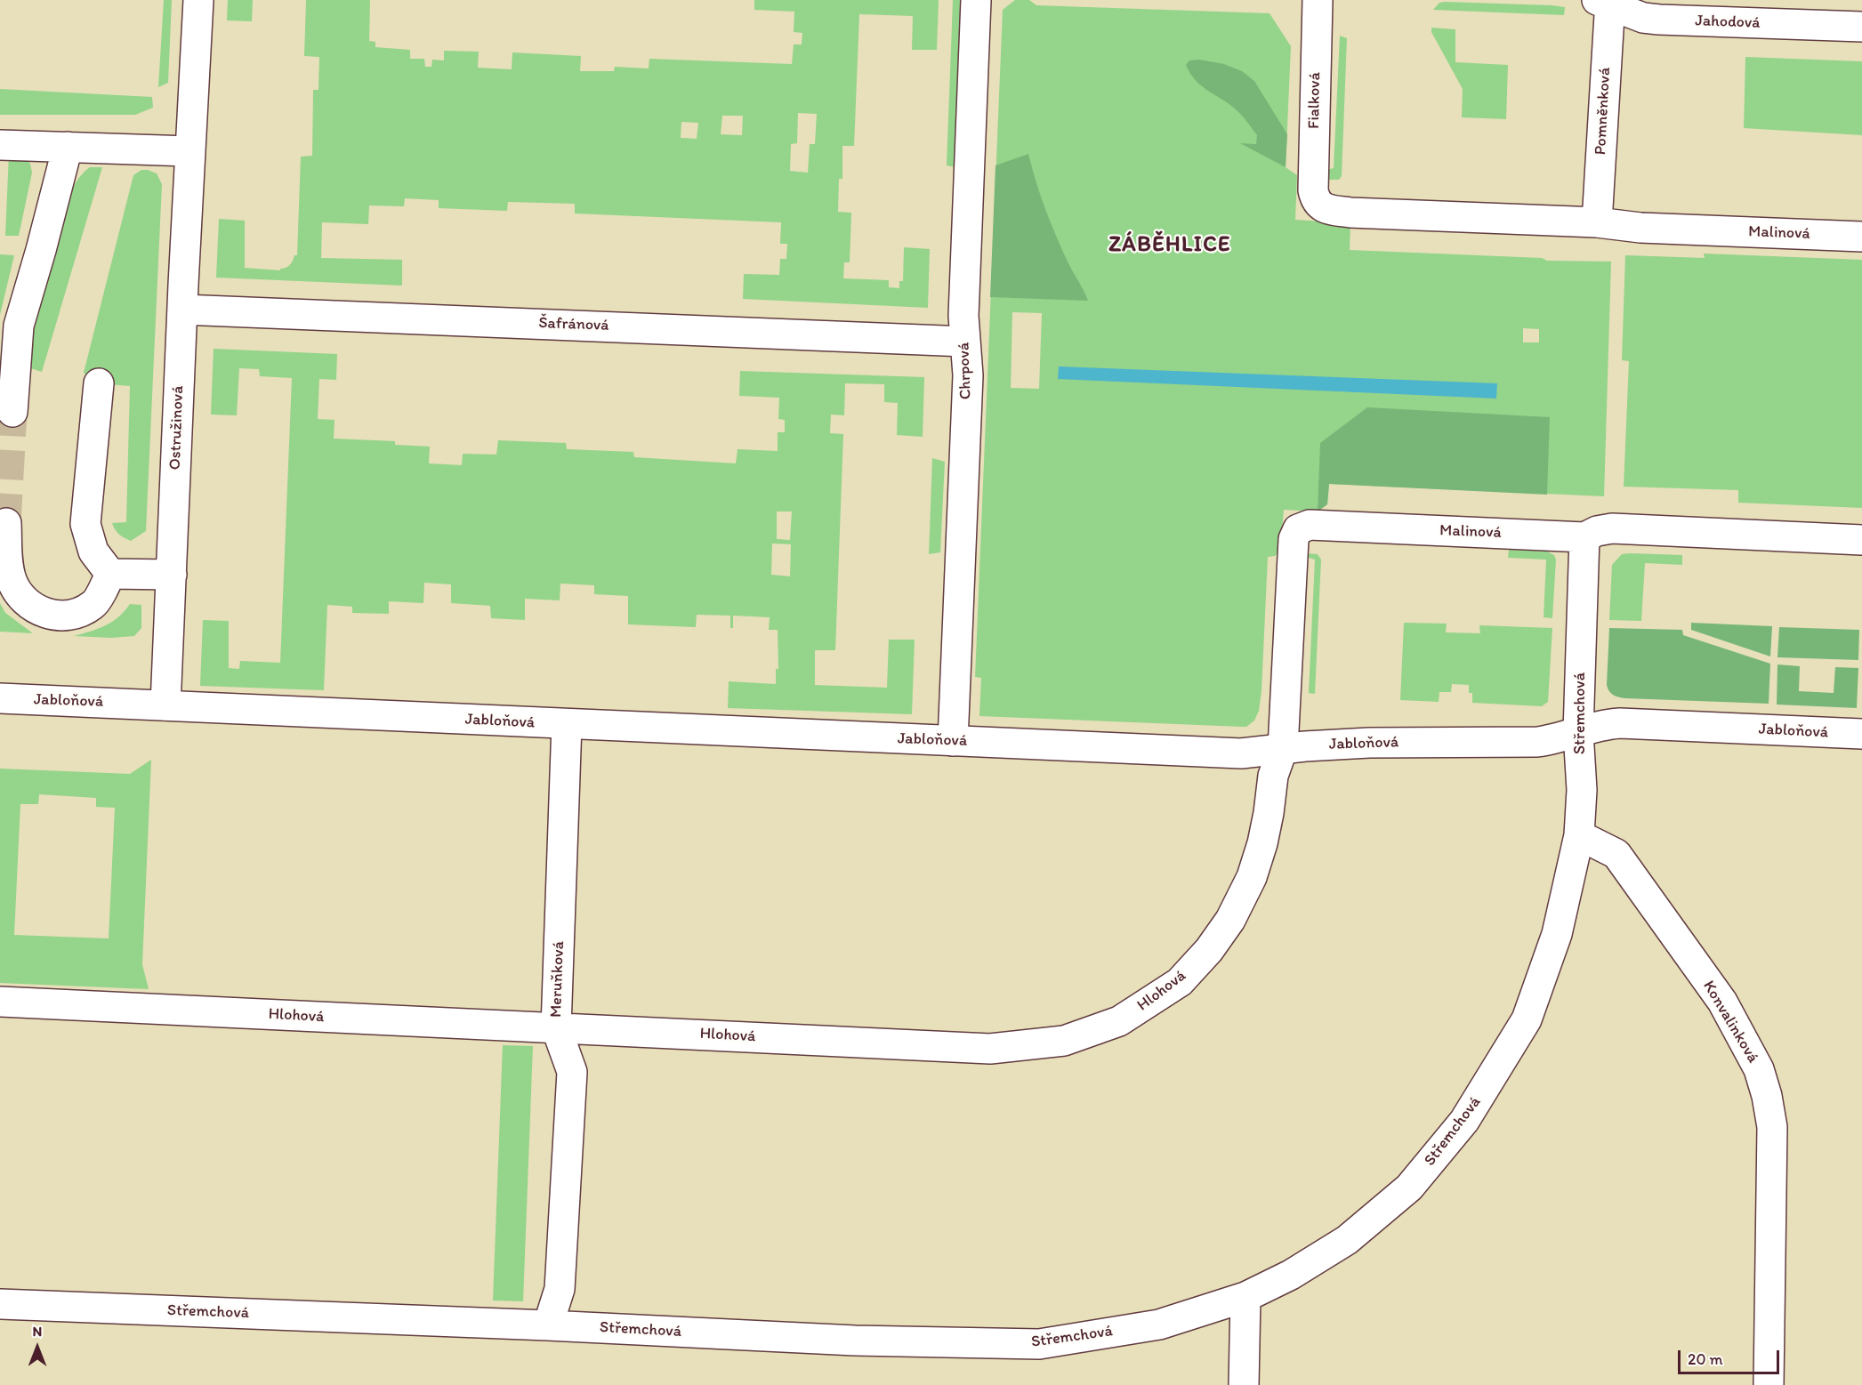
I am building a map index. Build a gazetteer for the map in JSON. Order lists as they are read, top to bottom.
{
  "streets": {
    "street": [
      "Jahodová",
      "Fialková",
      "Pomněnková",
      "Malinová",
      "Šafránová",
      "Chrpová",
      "Ostružinová",
      "Jabloňová",
      "Střemchová",
      "Meruňková",
      "Hlohová",
      "Konvalinková"
    ]
  },
  "crossings": [
    ["Jahodová", "Pomněnková"],
    ["Fialková", "Malinová"],
    ["Pomněnková", "Malinová"],
    ["Malinová", "Jabloňová"],
    ["Malinová", "Střemchová"],
    ["Malinová", "Hlohová"],
    ["Šafránová", "Chrpová"],
    ["Šafránová", "Ostružinová"],
    ["Chrpová", "Jabloňová"],
    ["Ostružinová", "Jabloňová"],
    ["Jabloňová", "Střemchová"],
    ["Jabloňová", "Meruňková"],
    ["Jabloňová", "Hlohová"],
    ["Střemchová", "Meruňková"],
    ["Střemchová", "Konvalinková"],
    ["Meruňková", "Hlohová"]
  ],
  "districts": ["ZÁBĚHLICE"],
  "scale_bar": "20 m",
  "north": "top"
}
